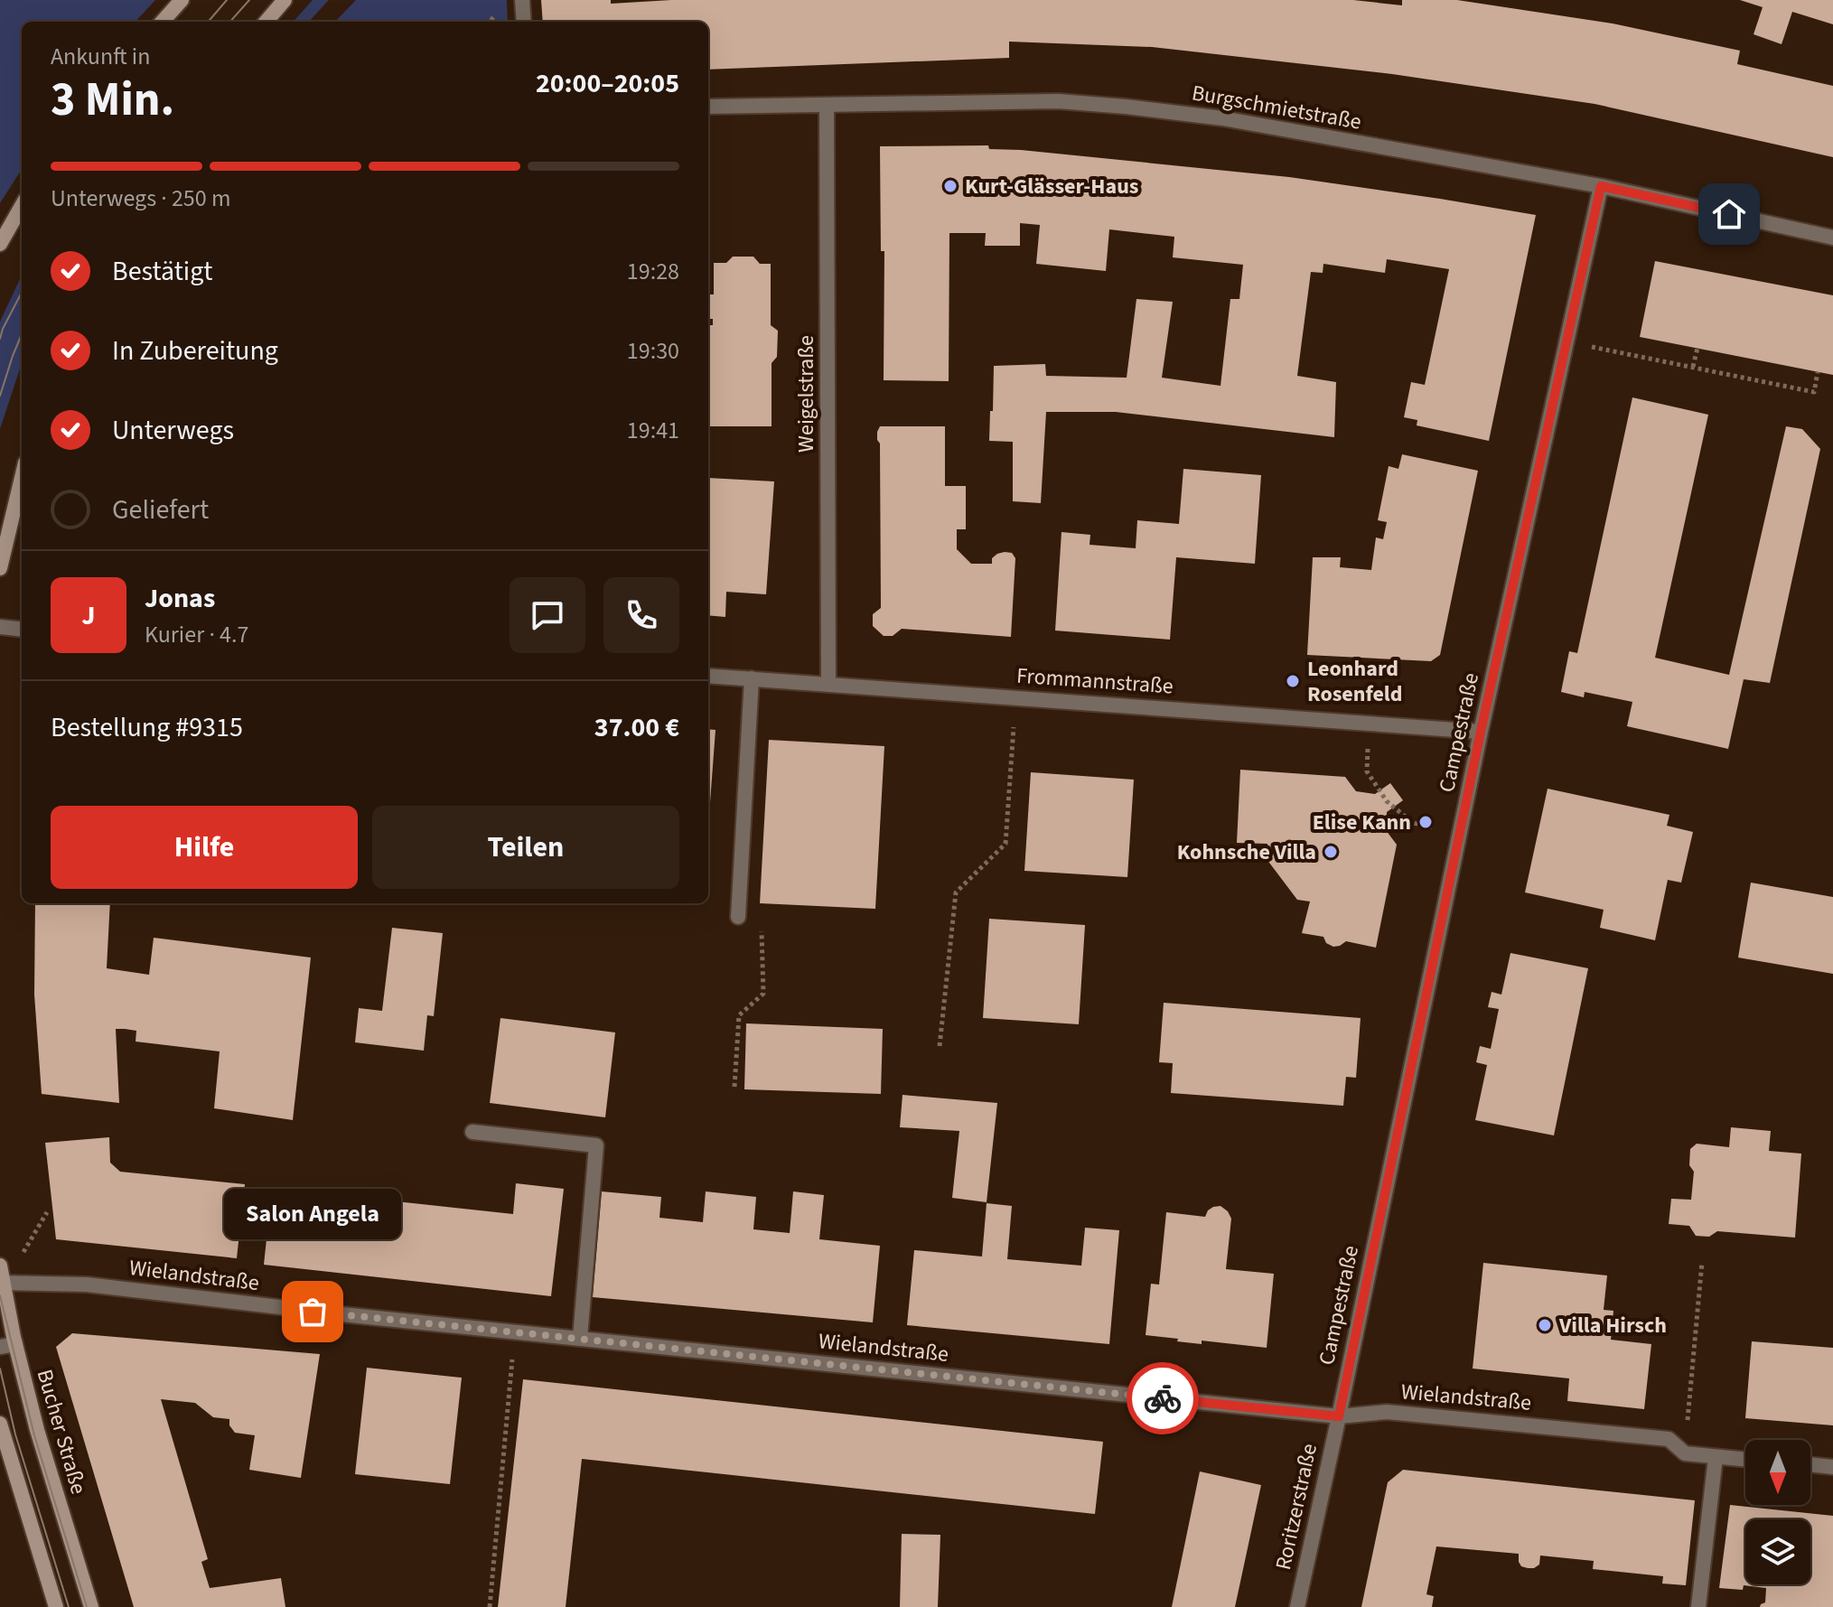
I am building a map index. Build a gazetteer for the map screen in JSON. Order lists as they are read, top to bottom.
{
  "streets": {
    "main road": ["Bucher Straße"],
    "street": [
      "Burgschmietstraße",
      "Weigelstraße",
      "Frommannstraße",
      "Campestraße",
      "Wielandstraße",
      "Roritzerstraße"
    ]
  },
  "crossings": [
    ["Burgschmietstraße", "Weigelstraße"],
    ["Burgschmietstraße", "Campestraße"],
    ["Weigelstraße", "Frommannstraße"],
    ["Frommannstraße", "Campestraße"],
    ["Campestraße", "Wielandstraße"],
    ["Campestraße", "Roritzerstraße"],
    ["Wielandstraße", "Bucher Straße"],
    ["Wielandstraße", "Roritzerstraße"]
  ],
  "places": [
    "Kurt-Glässer-Haus",
    "Leonhard Rosenfeld",
    "Elise Kann",
    "Kohnsche Villa",
    "Salon Angela",
    "Villa Hirsch"
  ],
  "north": "bottom",
  "page": {
    "heading": ["3 Min.", "Ankunft in", "20:00–20:05"],
    "panel": [
      "Jonas",
      "Kurier · 4.7",
      "Bestellung #9315",
      "37.00 €"
    ],
    "bar": "Unterwegs · 250 m",
    "list": [
      ["Bestätigt", "19:28"],
      ["In Zubereitung", "19:30"],
      ["Unterwegs", "19:41"],
      "Geliefert"
    ],
    "round": "J",
    "buttons": ["Hilfe", "Teilen"],
    "bubble": "Salon Angela"
  }
}
